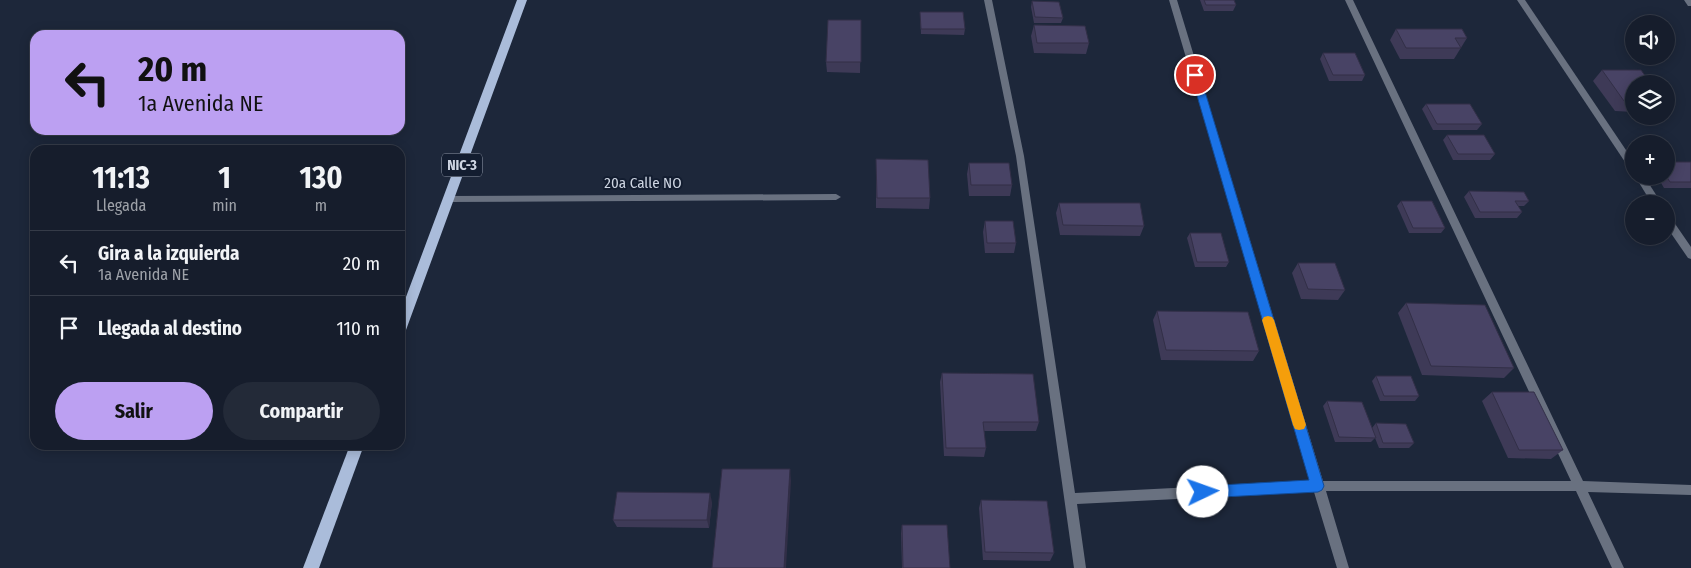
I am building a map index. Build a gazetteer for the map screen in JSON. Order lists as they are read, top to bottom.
{
  "streets": {
    "main road": ["NIC-3"],
    "street": ["20a Calle NO"]
  },
  "crossings": [
    ["NIC-3", "20a Calle NO"]
  ],
  "page": {
    "map_buttons": ["+", "−"],
    "turn": ["20 m", "1a Avenida NE"],
    "eta": [
      "11:13",
      "Llegada",
      "1",
      "min",
      "130",
      "m"
    ],
    "list": [
      {
        "name": "Gira a la izquierda",
        "note": "1a Avenida NE",
        "value": "20 m"
      },
      {
        "name": "Llegada al destino",
        "value": "110 m"
      }
    ],
    "buttons": ["Salir", "Compartir"]
  }
}
